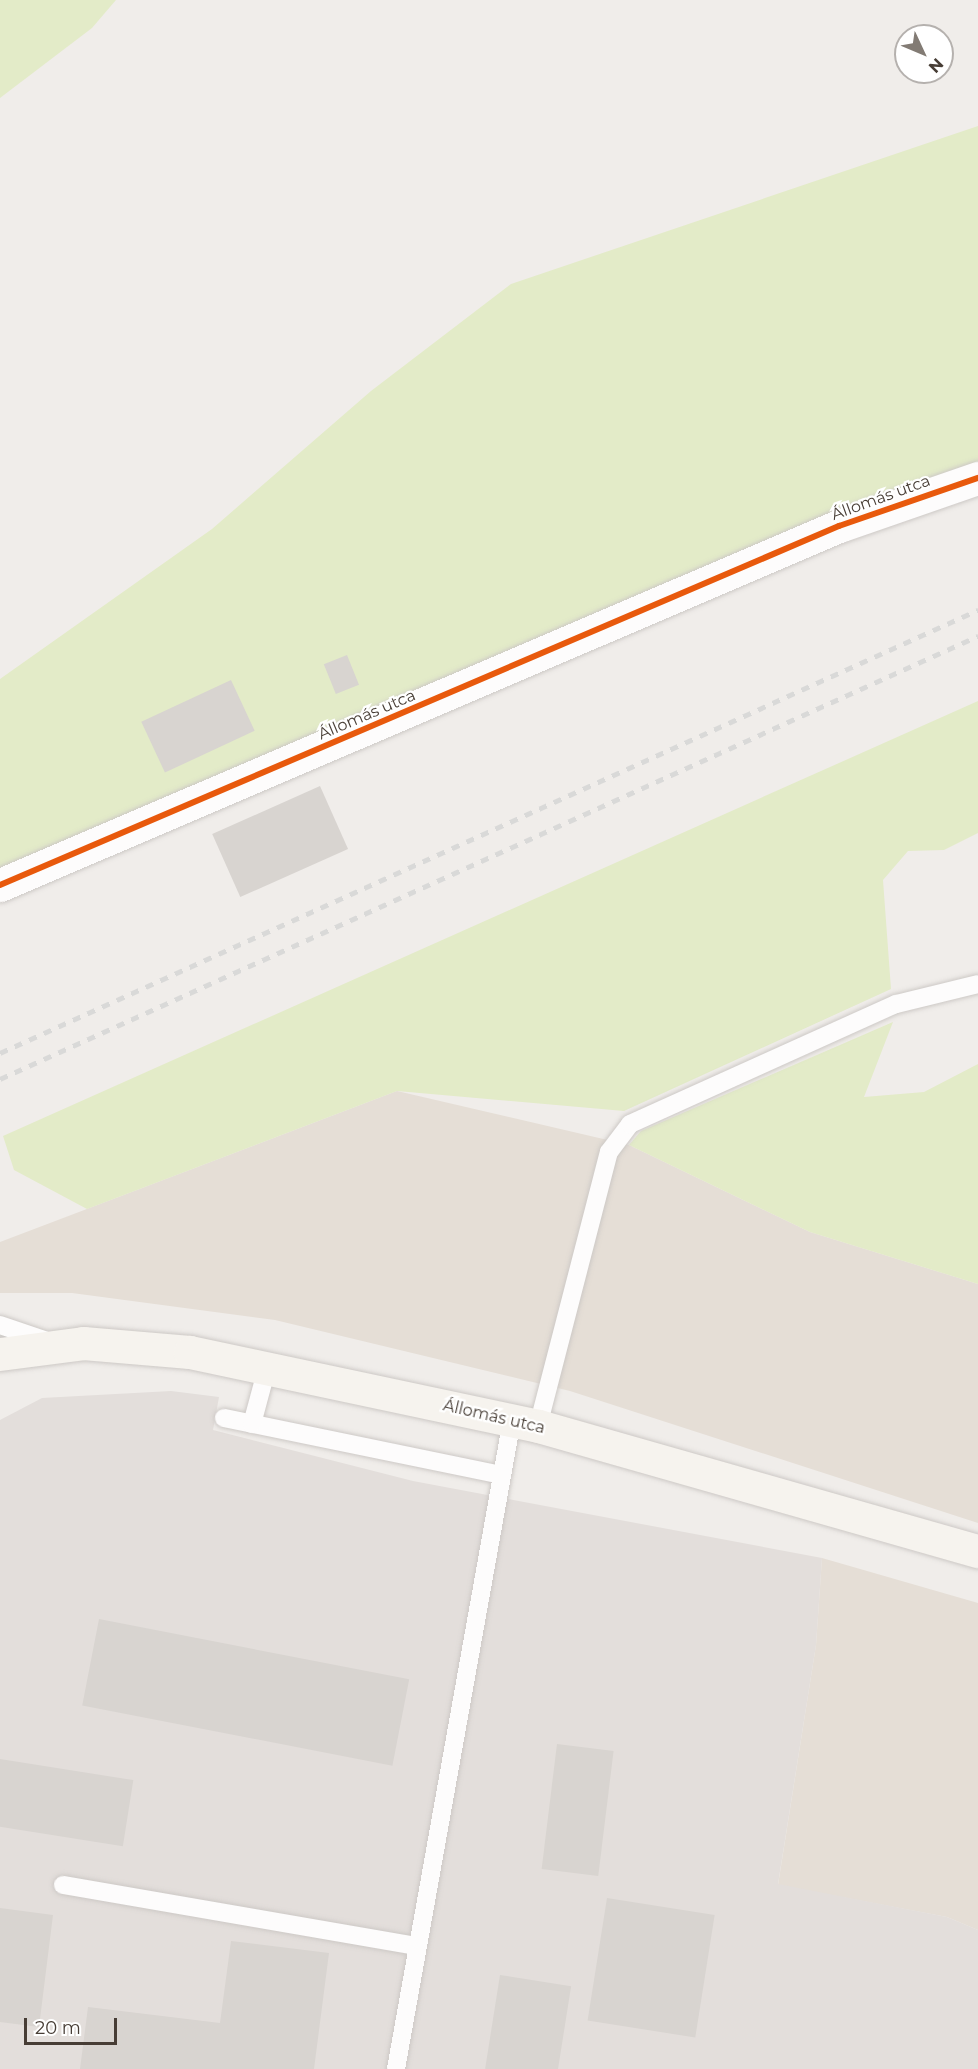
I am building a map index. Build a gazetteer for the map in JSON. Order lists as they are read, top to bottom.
{
  "streets": {
    "main road": ["Állomás utca"]
  },
  "scale_bar": "20 m",
  "north": "bottom right"
}
